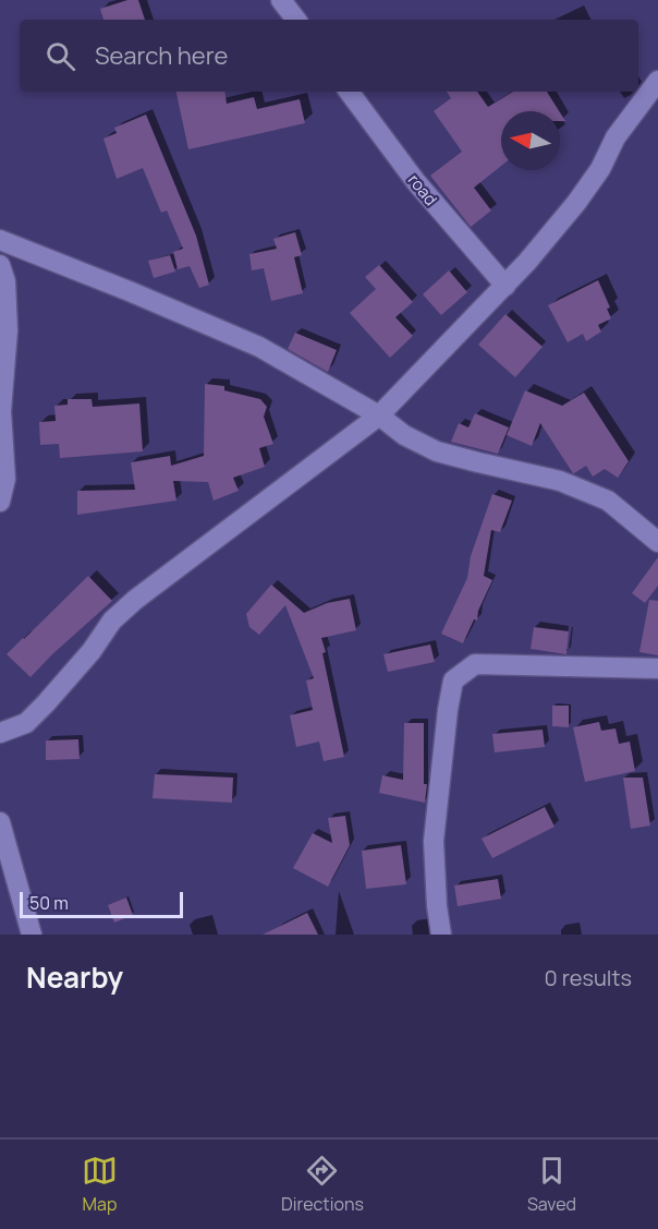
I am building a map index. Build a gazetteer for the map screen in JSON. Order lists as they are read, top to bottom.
{
  "streets": {
    "street": ["road"]
  },
  "scale_bar": "50 m",
  "north": "left",
  "page": {
    "search": "Search here",
    "scale": "50 m",
    "heading": ["Nearby", "0 results"],
    "nav": ["Map", "Directions", "Saved"]
  }
}
